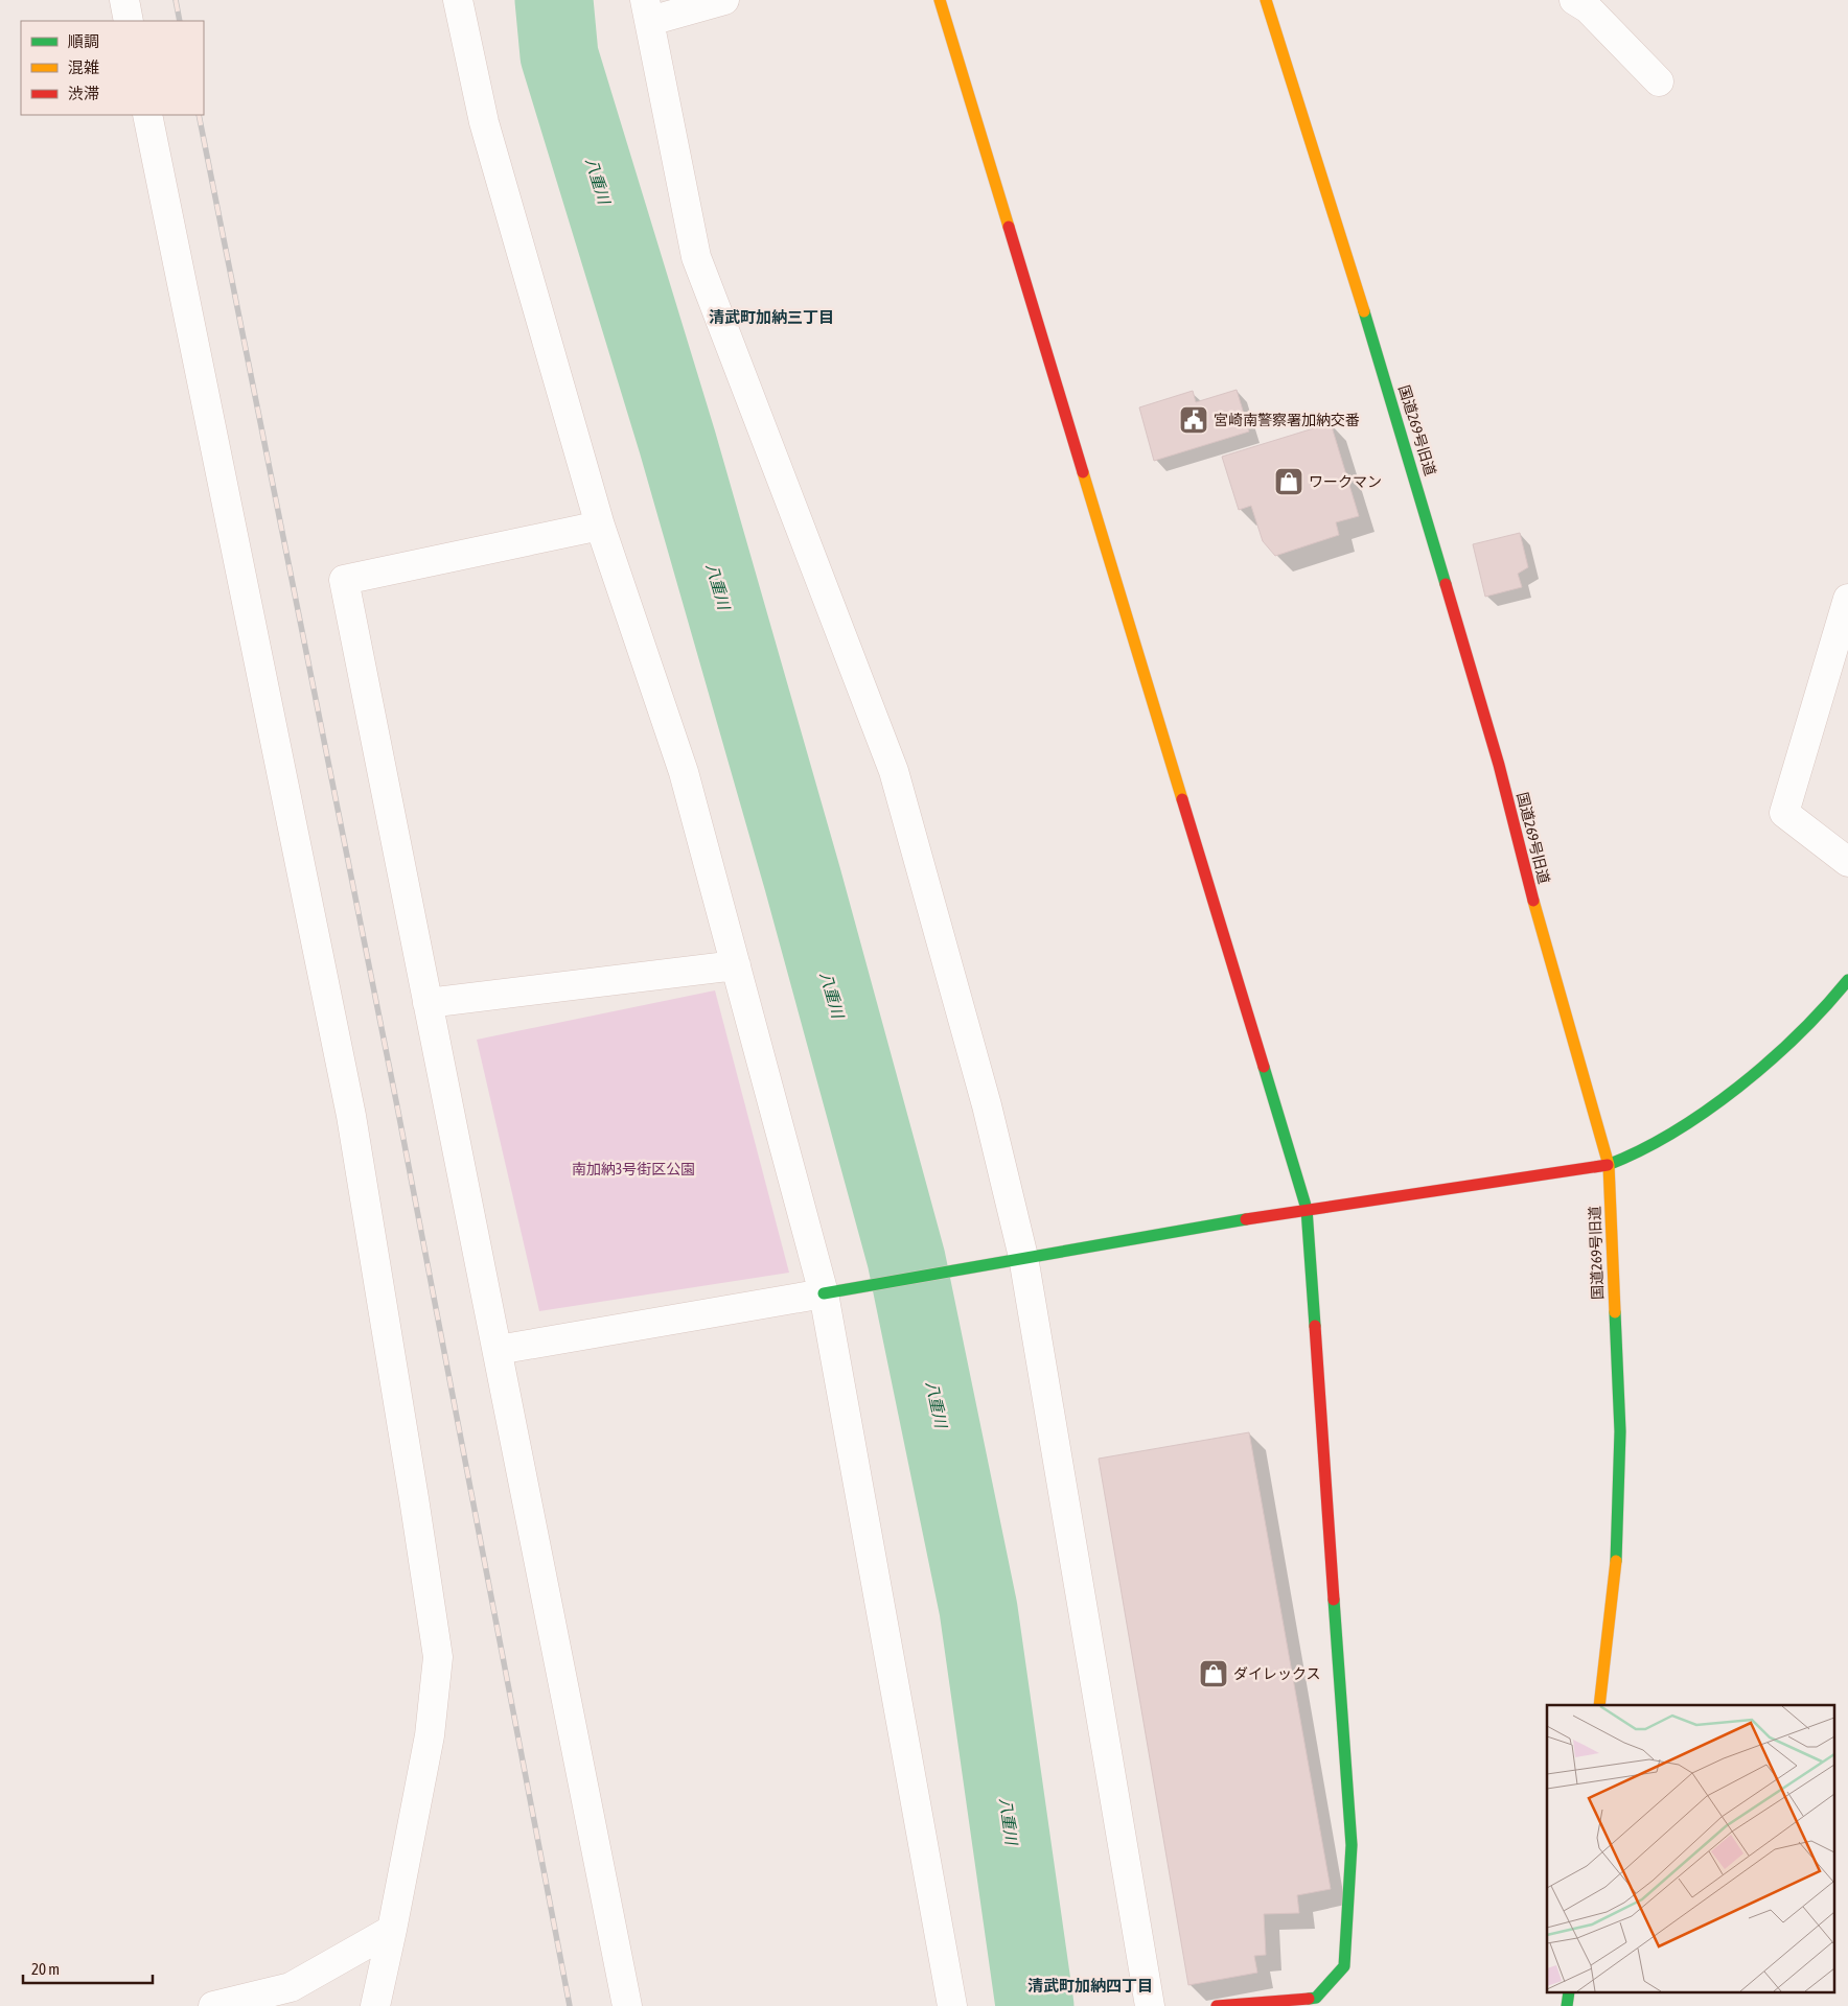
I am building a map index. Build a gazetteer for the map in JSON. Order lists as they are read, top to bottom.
{
  "streets": {
    "street": ["国道269号旧道"]
  },
  "districts": ["清武町加納三丁目", "清武町加納四丁目"],
  "water": ["八重川"],
  "parks": ["南加納3号街区公園"],
  "places": {
    "public building": ["宮崎南警察署加納交番"],
    "shop": ["ワークマン", "ダイレックス"]
  },
  "legend": ["順調", "混雑", "渋滞"],
  "scale_bar": "20 m"
}
